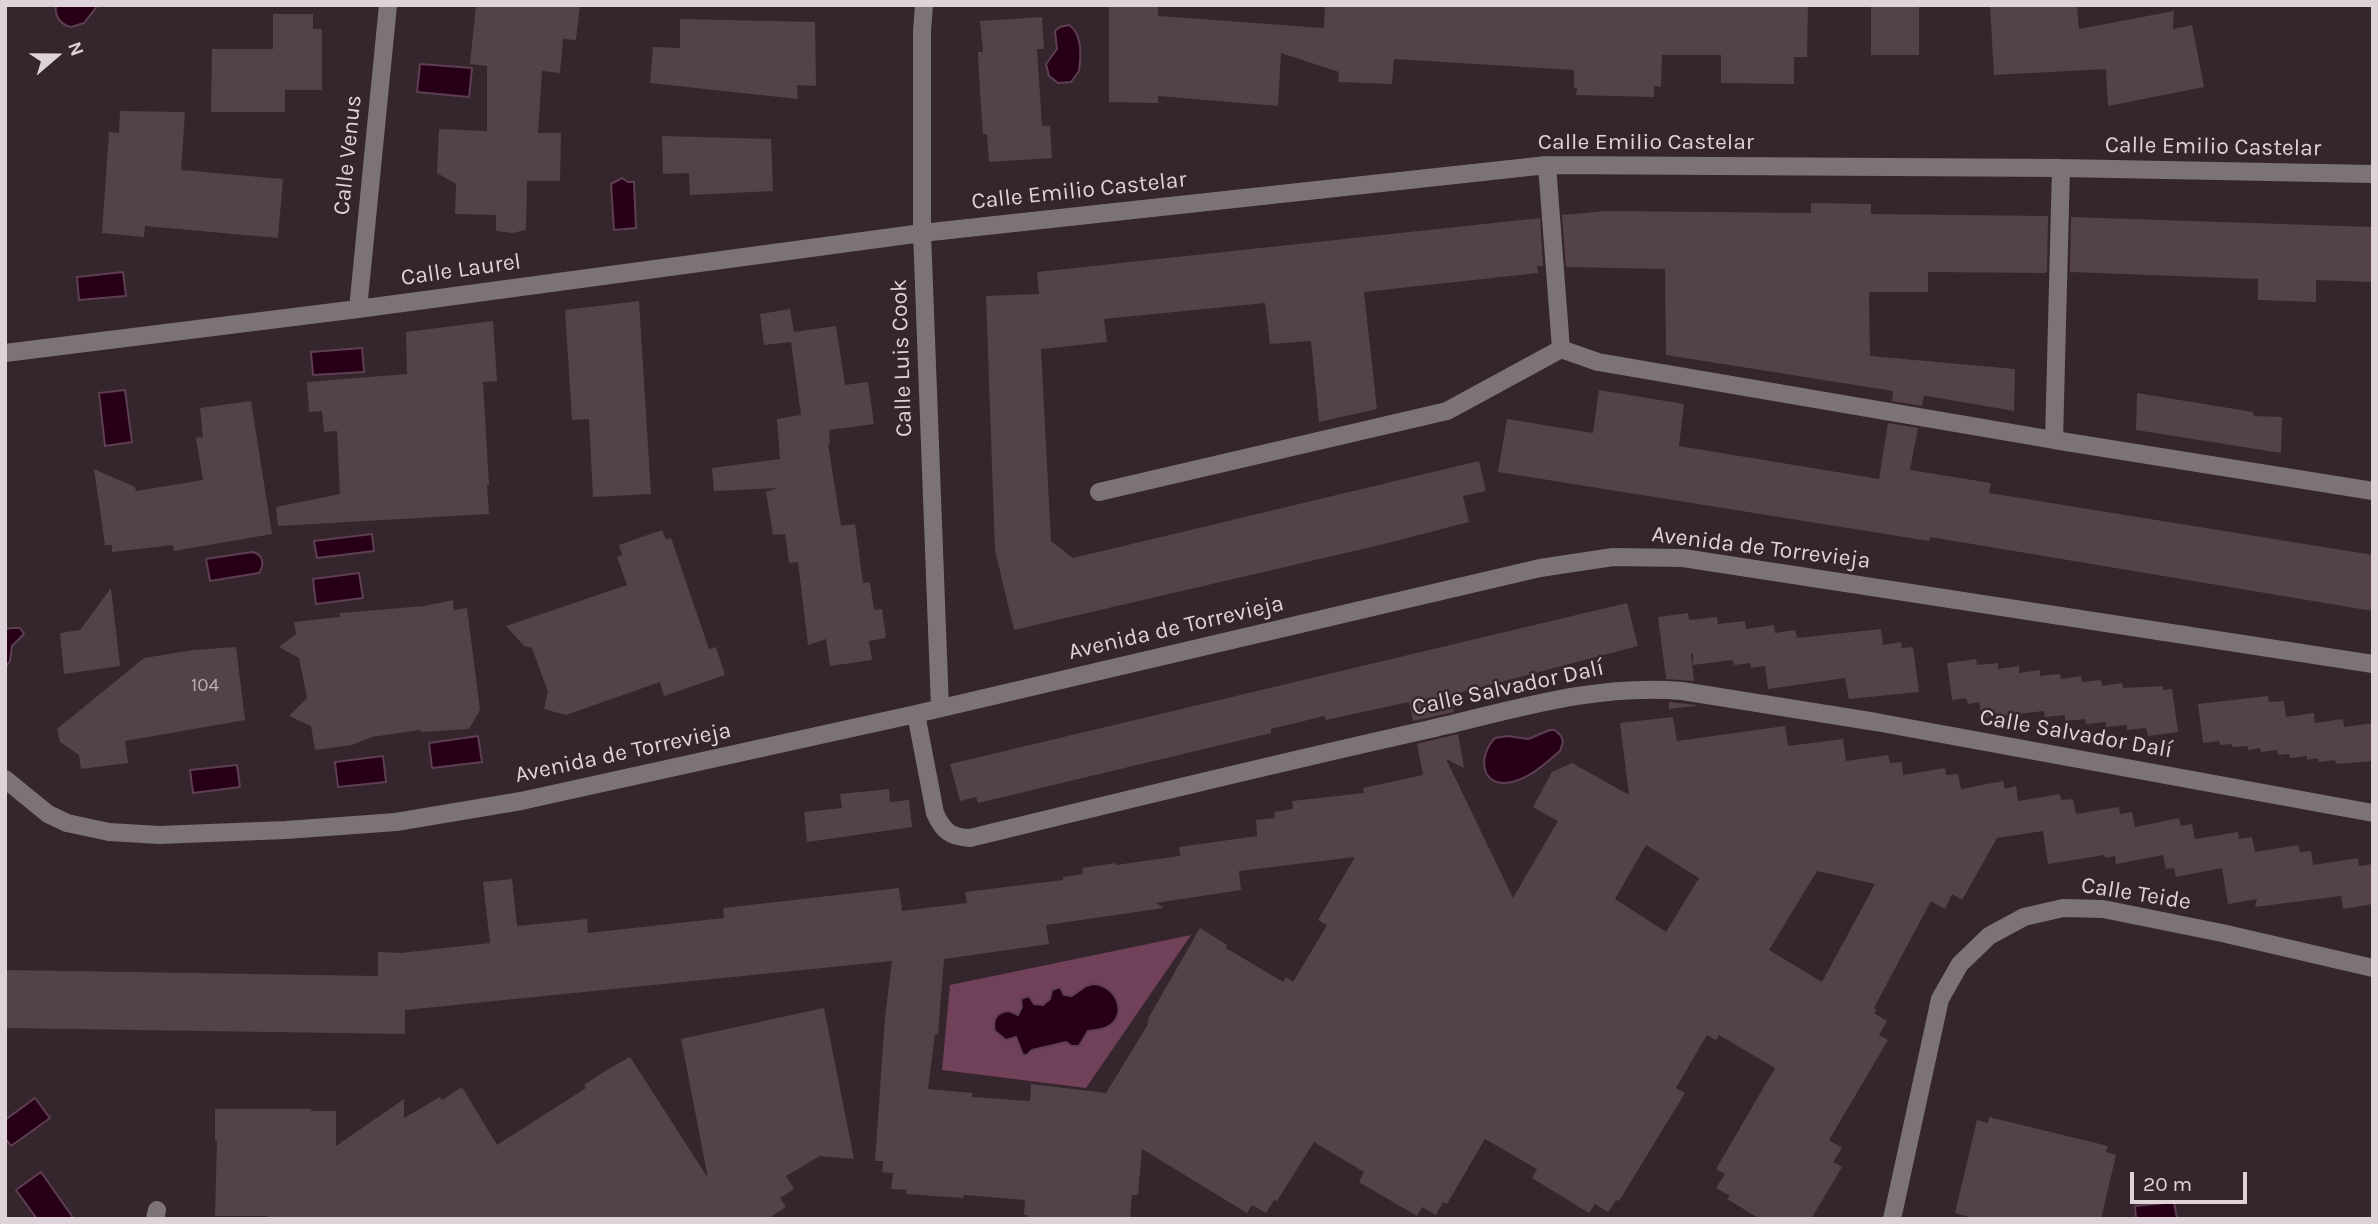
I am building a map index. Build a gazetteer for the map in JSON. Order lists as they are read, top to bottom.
{
  "streets": {
    "street": [
      "Calle Emilio Castelar",
      "Calle Venus",
      "Calle Laurel",
      "Calle Luis Cook",
      "Avenida de Torrevieja",
      "Calle Salvador Dalí",
      "Calle Teide"
    ]
  },
  "crossings": [
    ["Calle Emilio Castelar", "Calle Laurel"],
    ["Calle Emilio Castelar", "Calle Luis Cook"],
    ["Calle Venus", "Calle Laurel"],
    ["Calle Laurel", "Calle Luis Cook"],
    ["Calle Luis Cook", "Avenida de Torrevieja"],
    ["Avenida de Torrevieja", "Calle Salvador Dalí"]
  ],
  "house_numbers": ["104"],
  "scale_bar": "20 m",
  "north": "right"
}
